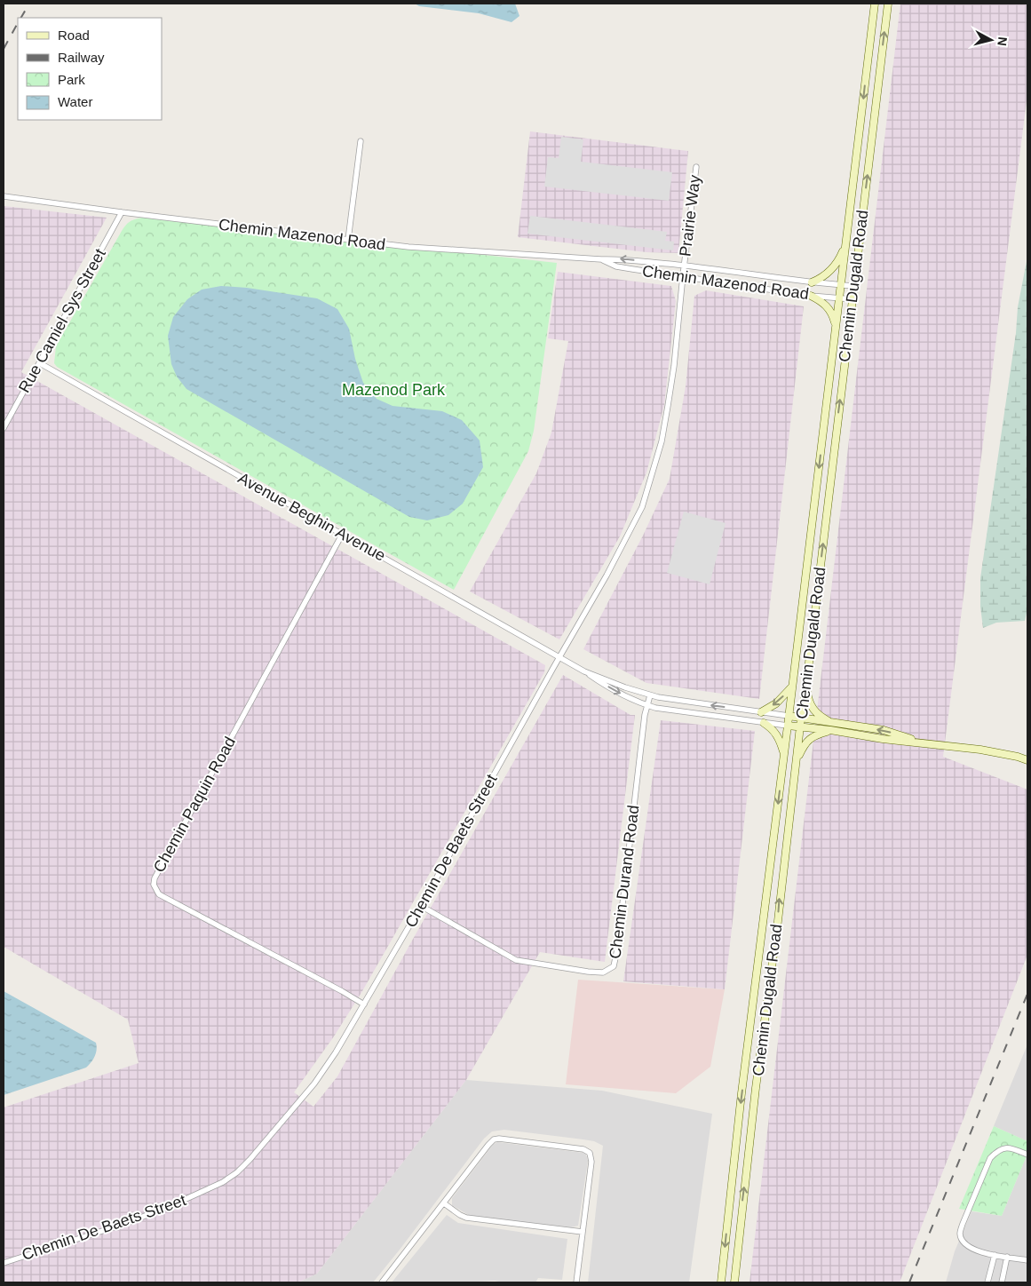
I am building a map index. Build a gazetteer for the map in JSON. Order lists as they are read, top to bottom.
{
  "streets": {
    "main road": ["Chemin Dugald Road", "Avenue Beghin Avenue"],
    "street": [
      "Prairie Way",
      "Chemin Mazenod Road",
      "Rue Camiel Sys Street",
      "Chemin Paquin Road",
      "Chemin De Baets Street",
      "Chemin Durand Road"
    ]
  },
  "crossings": [
    ["Prairie Way", "Chemin Mazenod Road"],
    ["Prairie Way", "Chemin De Baets Street"],
    ["Chemin Mazenod Road", "Chemin Dugald Road"],
    ["Chemin Mazenod Road", "Rue Camiel Sys Street"],
    ["Chemin Mazenod Road", "Chemin De Baets Street"],
    ["Chemin Dugald Road", "Avenue Beghin Avenue"],
    ["Rue Camiel Sys Street", "Avenue Beghin Avenue"],
    ["Avenue Beghin Avenue", "Chemin Paquin Road"],
    ["Avenue Beghin Avenue", "Chemin De Baets Street"],
    ["Avenue Beghin Avenue", "Chemin Durand Road"],
    ["Chemin Paquin Road", "Chemin De Baets Street"],
    ["Chemin De Baets Street", "Chemin Durand Road"]
  ],
  "parks": ["Mazenod Park"],
  "legend": [
    "Road",
    "Railway",
    "Park",
    "Water"
  ],
  "north": "right"
}
